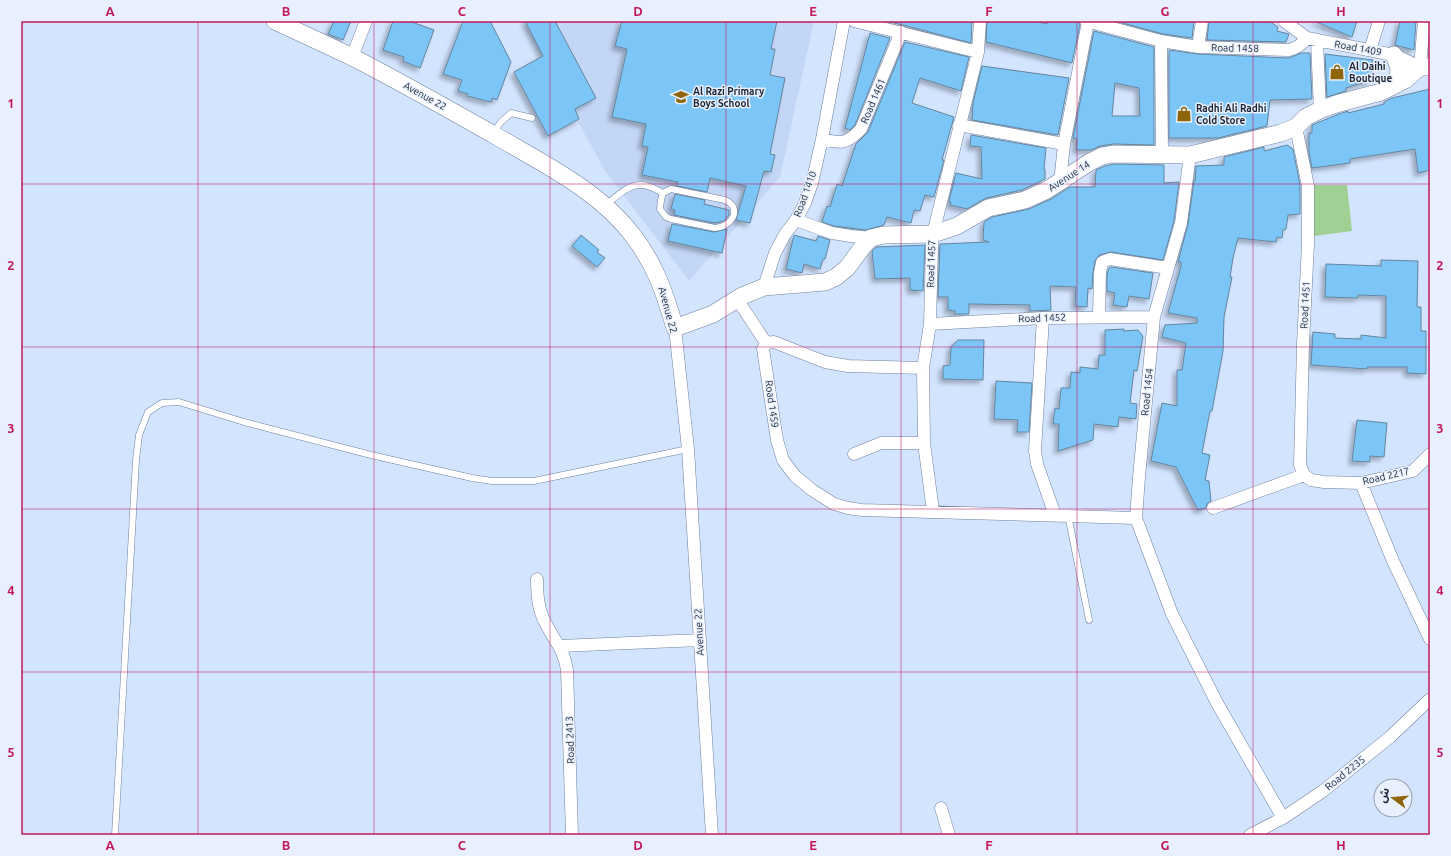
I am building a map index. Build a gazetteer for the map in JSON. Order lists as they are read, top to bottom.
{
  "streets": {
    "street": [
      "Road 1458",
      "Road 1409",
      "Avenue 22",
      "Road 1461",
      "Avenue 14",
      "Road 1410",
      "Road 1457",
      "Road 1451",
      "Road 1452",
      "Road 1454",
      "Road 1459",
      "Road 2217",
      "Road 2413",
      "Road 2235"
    ]
  },
  "crossings": [
    ["Road 1458", "Road 1409"],
    ["Road 1458", "Avenue 14"],
    ["Road 1409", "Avenue 14"],
    ["Road 1461", "Road 1410"],
    ["Avenue 14", "Road 1457"],
    ["Avenue 14", "Road 1451"],
    ["Avenue 14", "Road 1454"],
    ["Road 1457", "Road 1452"],
    ["Road 1457", "Road 1459"],
    ["Road 1451", "Road 2217"],
    ["Road 1452", "Road 1454"],
    ["Road 1454", "Road 1459"]
  ],
  "places": {
    "shop": ["Al Daihi Boutique", "Radhi Ali Radhi Cold Store"],
    "school or university": ["Al Razi Primary Boys School"]
  },
  "north": "left",
  "grid": {
    "columns": [
      "A",
      "B",
      "C",
      "D",
      "E",
      "F",
      "G",
      "H"
    ],
    "rows": [
      "1",
      "2",
      "3",
      "4",
      "5"
    ]
  }
}
